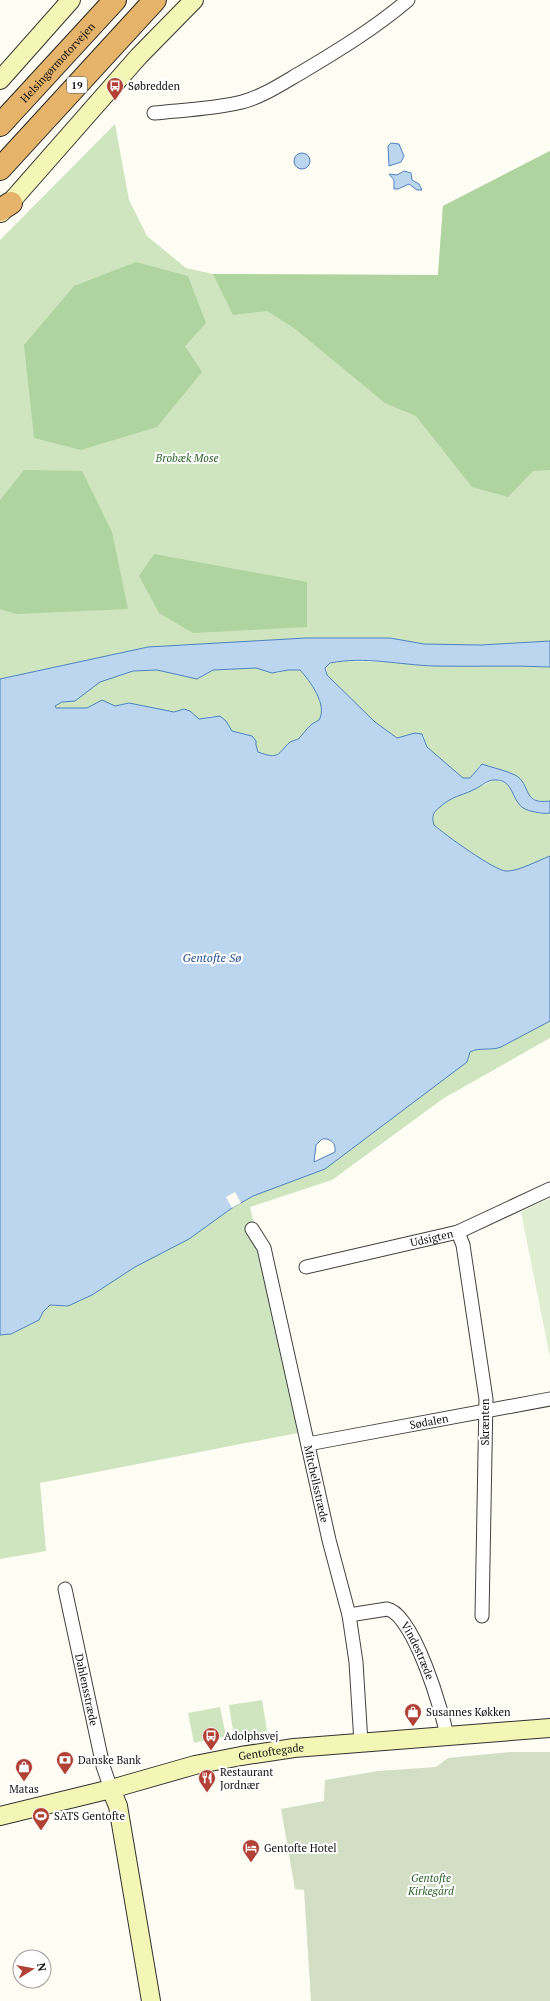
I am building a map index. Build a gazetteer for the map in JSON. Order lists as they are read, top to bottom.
{
  "streets": {
    "highway": ["Helsingørmotorvejen", "19"],
    "street": [
      "Udsigten",
      "Sødalen",
      "Skrænten",
      "Mitchellsstræde",
      "Vindestræde",
      "Dahlensstræde",
      "Gentoftegade"
    ]
  },
  "crossings": [
    ["Udsigten", "Skrænten"],
    ["Sødalen", "Skrænten"],
    ["Sødalen", "Mitchellsstræde"],
    ["Mitchellsstræde", "Vindestræde"],
    ["Mitchellsstræde", "Gentoftegade"],
    ["Vindestræde", "Gentoftegade"],
    ["Dahlensstræde", "Gentoftegade"]
  ],
  "water": ["Gentofte Sø"],
  "parks": ["Brobæk Mose", "Gentofte Kirkegård"],
  "places": {
    "bus stop": ["Søbredden", "Adolphsvej"],
    "shop": ["Susannes Køkken", "Matas"],
    "bank": ["Danske Bank"],
    "restaurant": ["Restaurant Jordnær"],
    "sports": ["SATS Gentofte"],
    "hotel": ["Gentofte Hotel"]
  },
  "north": "right"
}
